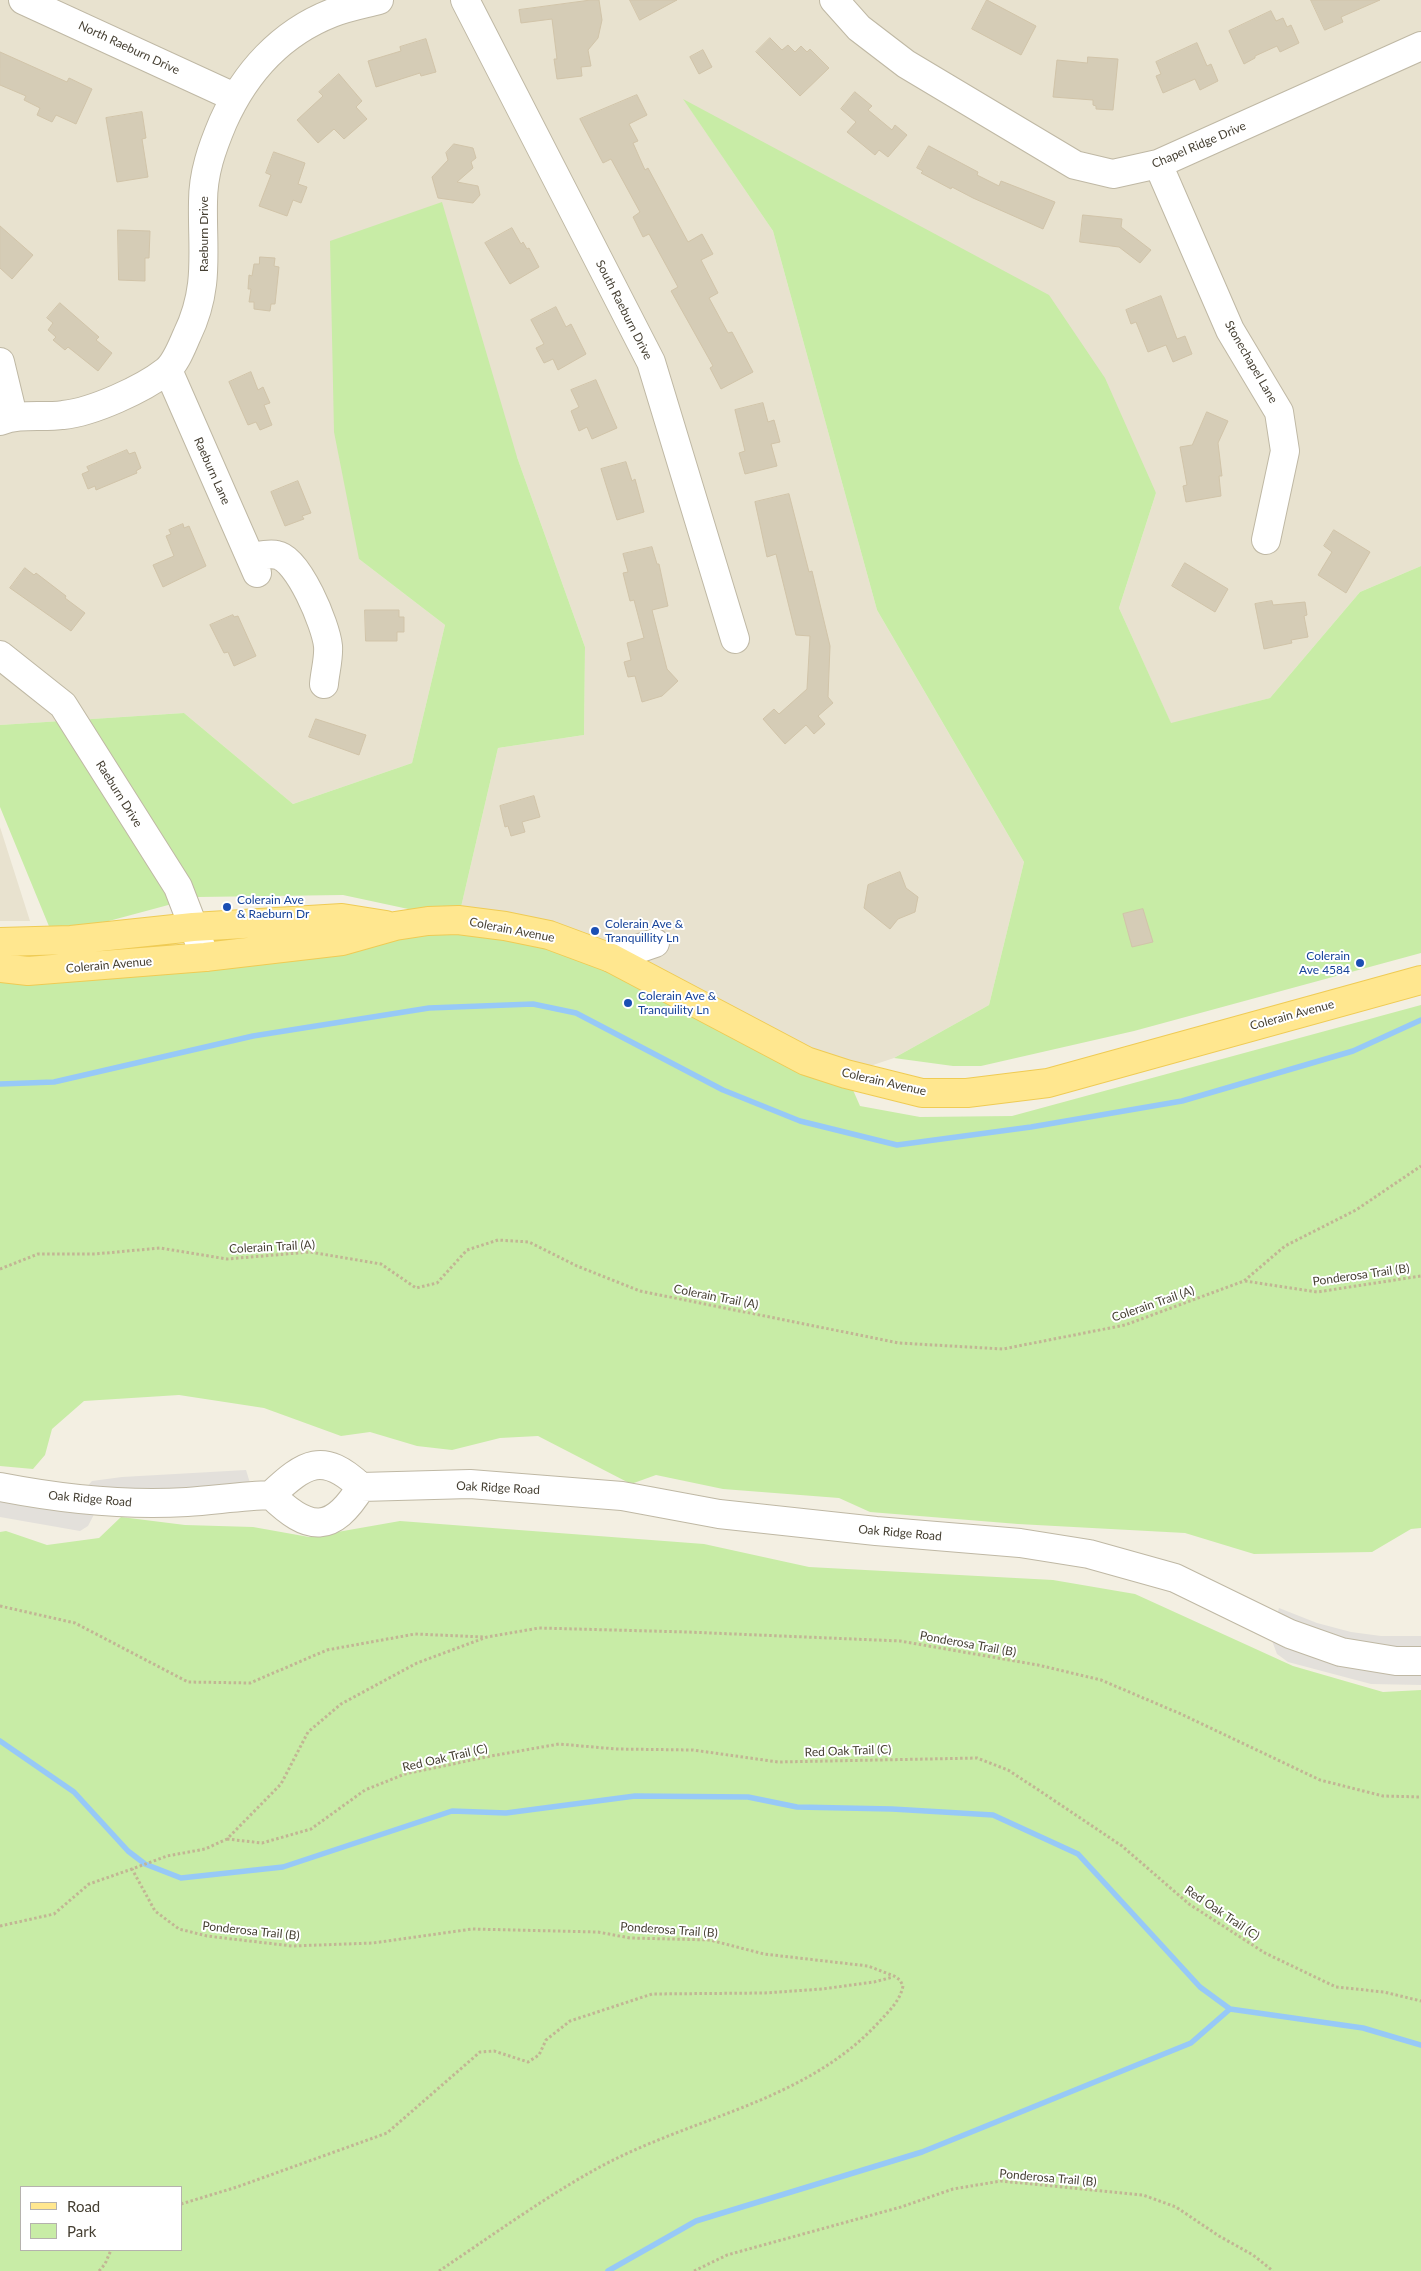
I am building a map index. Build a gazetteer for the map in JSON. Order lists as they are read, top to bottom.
{
  "streets": {
    "main road": ["Colerain Avenue"],
    "street": [
      "North Raeburn Drive",
      "Chapel Ridge Drive",
      "Raeburn Drive",
      "South Raeburn Drive",
      "Stonechapel Lane",
      "Raeburn Lane",
      "Oak Ridge Road"
    ],
    "path": ["Colerain Trail (A)", "Ponderosa Trail (B)", "Red Oak Trail (C)"]
  },
  "crossings": [
    ["North Raeburn Drive", "Raeburn Drive"],
    ["Chapel Ridge Drive", "Stonechapel Lane"],
    ["Raeburn Drive", "Raeburn Lane"],
    ["Raeburn Drive", "Colerain Avenue"],
    ["Colerain Trail (A)", "Ponderosa Trail (B)"],
    ["Ponderosa Trail (B)", "Red Oak Trail (C)"]
  ],
  "places": [
    "Colerain Ave & Raeburn Dr",
    "Colerain Ave & Tranquillity Ln",
    "Colerain Ave 4584",
    "Colerain Ave & Tranquility Ln"
  ],
  "legend": ["Road", "Park"]
}
